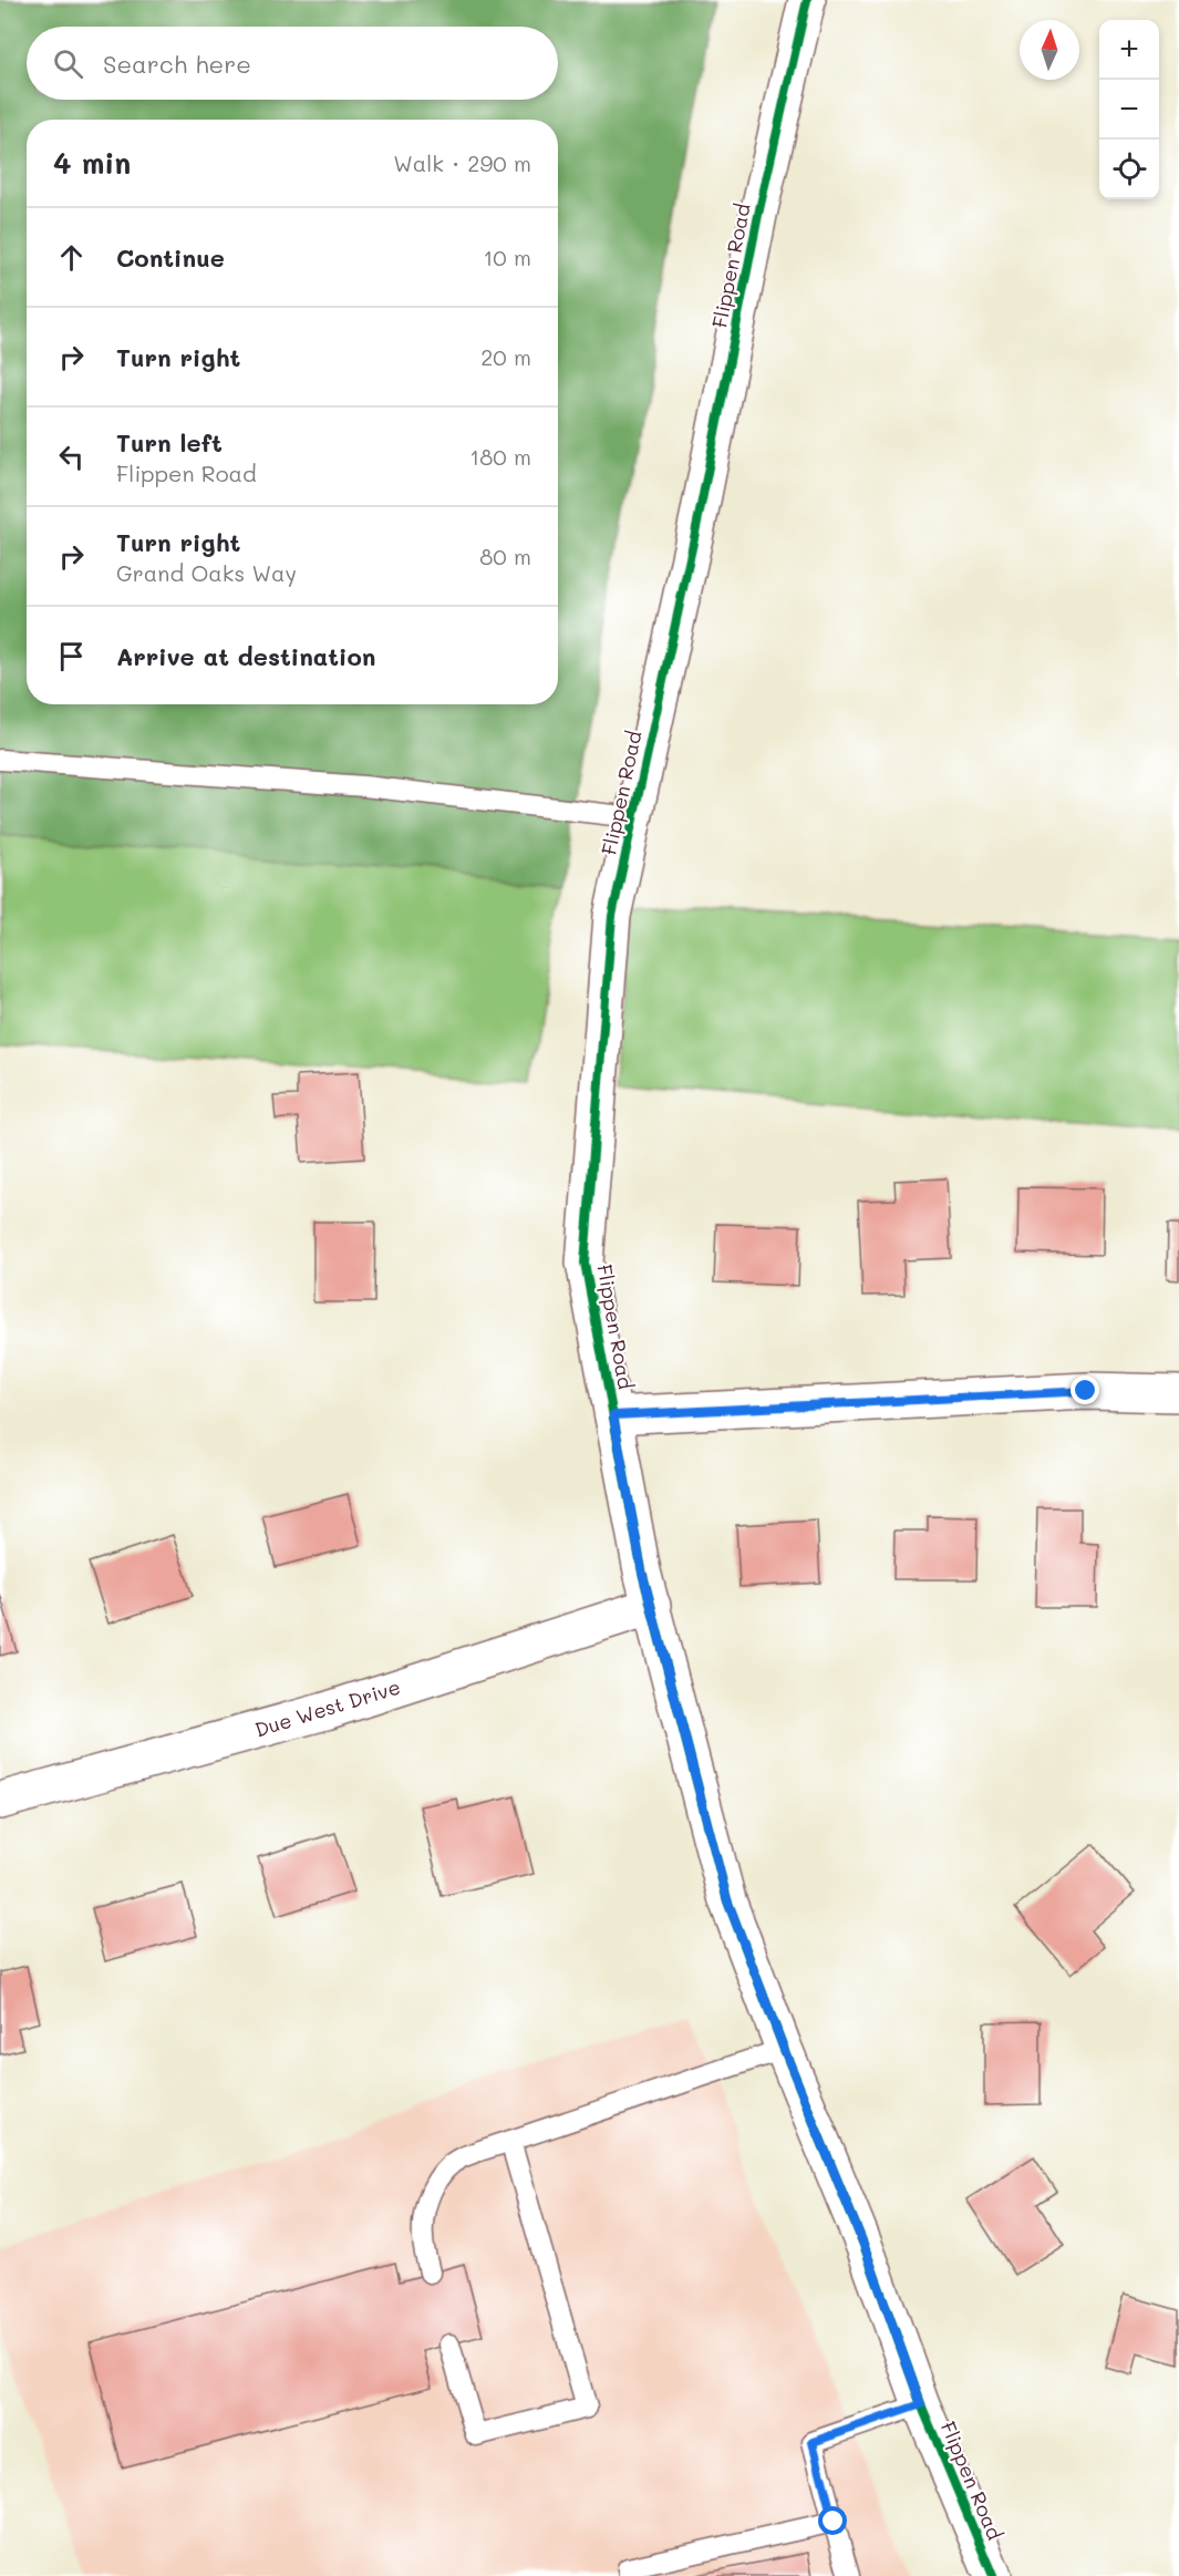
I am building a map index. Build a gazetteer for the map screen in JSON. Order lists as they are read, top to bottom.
{
  "streets": {
    "street": ["Flippen Road", "Due West Drive"]
  },
  "crossings": [
    ["Flippen Road", "Due West Drive"]
  ],
  "north": "top",
  "page": {
    "map_buttons": ["+", "−"],
    "search": "Search here",
    "heading": ["4 min", "Walk · 290 m"],
    "list": [
      ["Continue", "10 m"],
      ["Turn right", "20 m"],
      ["Turn left", "Flippen Road", "180 m"],
      ["Turn right", "Grand Oaks Way", "80 m"],
      "Arrive at destination"
    ]
  }
}
